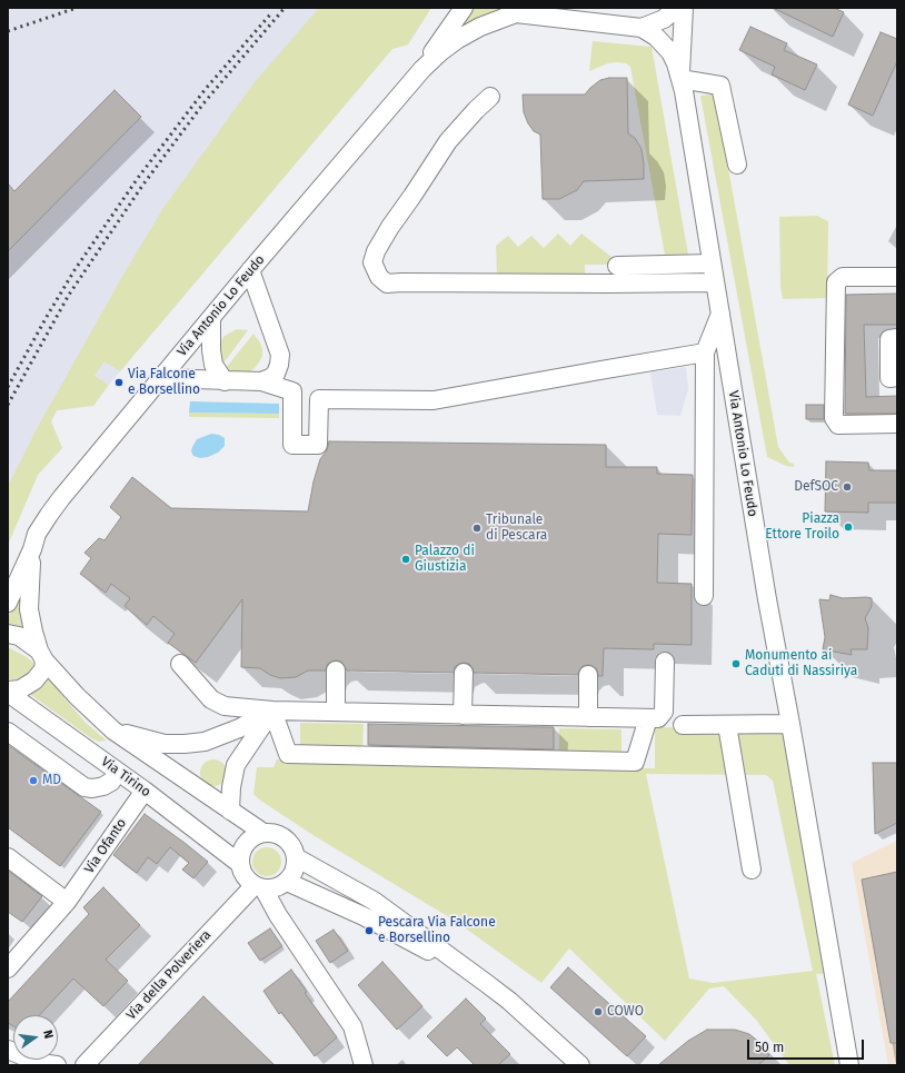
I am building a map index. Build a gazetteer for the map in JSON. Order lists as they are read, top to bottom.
{
  "streets": {
    "street": [
      "Via Antonio Lo Feudo",
      "Via Tirino",
      "Via Ofanto",
      "Via della Polveriera"
    ]
  },
  "crossings": [
    ["Via Tirino", "Via Ofanto"],
    ["Via Tirino", "Via della Polveriera"]
  ],
  "places": [
    "Via Falcone e Borsellino",
    "DefSOC",
    "Piazza Ettore Troilo",
    "Tribunale di Pescara",
    "Palazzo di Giustizia",
    "Monumento ai Caduti di Nassiriya",
    "MD",
    "Pescara Via Falcone e Borsellino",
    "COWO"
  ],
  "scale_bar": "50 m",
  "north": "right"
}
